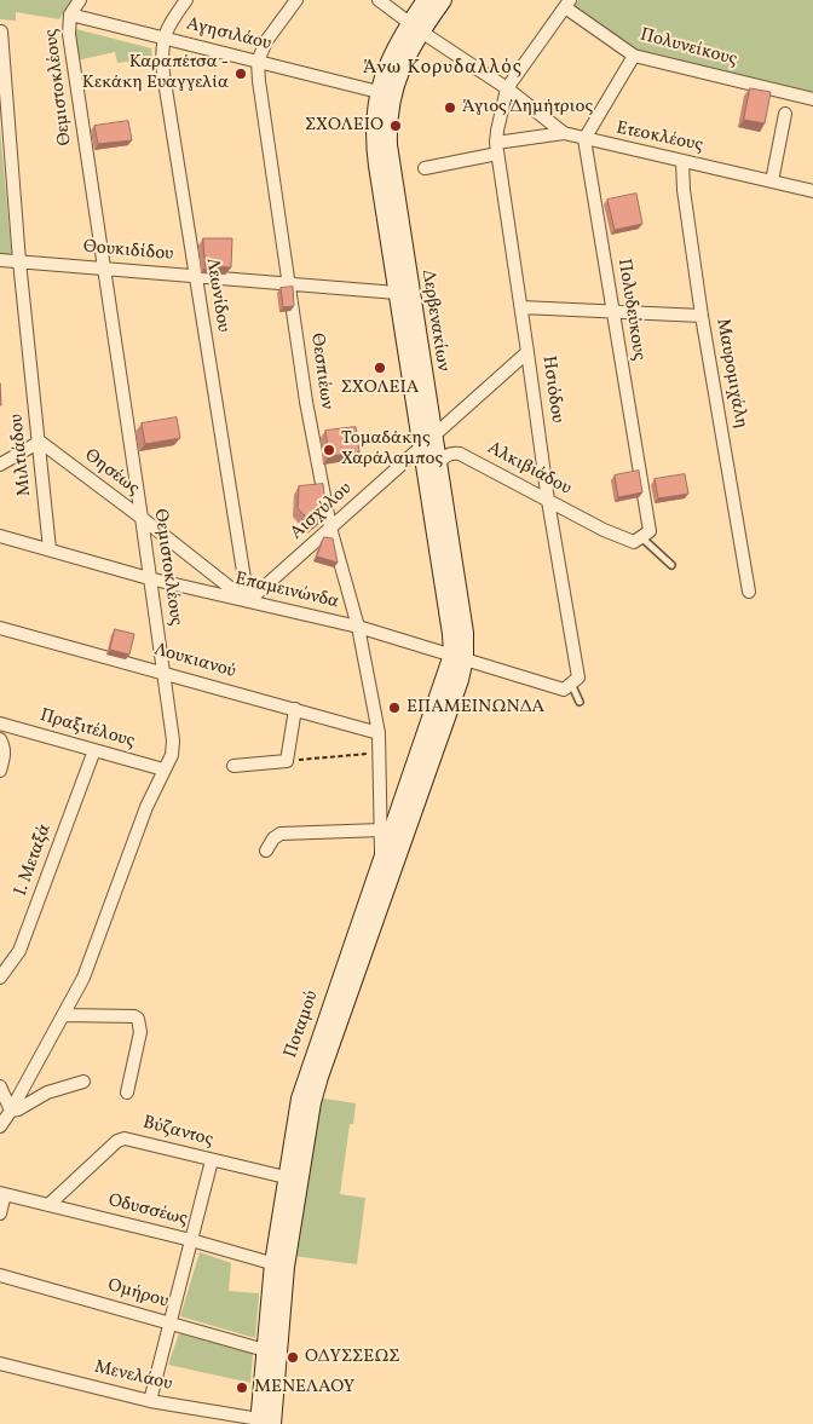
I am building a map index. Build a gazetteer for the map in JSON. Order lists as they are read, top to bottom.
{
  "streets": {
    "street": [
      "Αγησιλάου",
      "Πολυνείκους",
      "Θεμιστοκλέους",
      "Ετεοκλέους",
      "Θουκιδίδου",
      "Λεωνίδου",
      "Πολυδεύκους",
      "Δερβενακίων",
      "Θεσπιέων",
      "Μαυρομιχάλη",
      "Ησιόδου",
      "Μιλτιάδου",
      "Αλκιβιάδου",
      "Θησέως",
      "Αισχύλου",
      "Επαμεινώνδα",
      "Λουκιανού",
      "Πραξιτέλους",
      "Ι. Μεταξά",
      "Ποταμού",
      "Βύζαντος",
      "Οδυσσέως",
      "Ομήρου",
      "Μενελάου"
    ]
  },
  "crossings": [
    ["Αγησιλάου", "Θεμιστοκλέους"],
    ["Αγησιλάου", "Λεωνίδου"],
    ["Αγησιλάου", "Δερβενακίων"],
    ["Αγησιλάου", "Θεσπιέων"],
    ["Θεμιστοκλέους", "Θουκιδίδου"],
    ["Θεμιστοκλέους", "Θησέως"],
    ["Θεμιστοκλέους", "Επαμεινώνδα"],
    ["Θεμιστοκλέους", "Λουκιανού"],
    ["Θεμιστοκλέους", "Πραξιτέλους"],
    ["Ετεοκλέους", "Πολυδεύκους"],
    ["Ετεοκλέους", "Μαυρομιχάλη"],
    ["Ετεοκλέους", "Ησιόδου"],
    ["Θουκιδίδου", "Λεωνίδου"],
    ["Θουκιδίδου", "Δερβενακίων"],
    ["Θουκιδίδου", "Θεσπιέων"],
    ["Θουκιδίδου", "Μιλτιάδου"],
    ["Λεωνίδου", "Θησέως"],
    ["Λεωνίδου", "Αισχύλου"],
    ["Λεωνίδου", "Επαμεινώνδα"],
    ["Πολυδεύκους", "Αλκιβιάδου"],
    ["Δερβενακίων", "Αλκιβιάδου"],
    ["Δερβενακίων", "Αισχύλου"],
    ["Δερβενακίων", "Επαμεινώνδα"],
    ["Δερβενακίων", "Ποταμού"],
    ["Θεσπιέων", "Αισχύλου"],
    ["Θεσπιέων", "Επαμεινώνδα"],
    ["Θεσπιέων", "Λουκιανού"],
    ["Θεσπιέων", "Ποταμού"],
    ["Ησιόδου", "Αλκιβιάδου"],
    ["Ησιόδου", "Αισχύλου"],
    ["Ησιόδου", "Επαμεινώνδα"],
    ["Μιλτιάδου", "Θησέως"],
    ["Μιλτιάδου", "Επαμεινώνδα"],
    ["Θησέως", "Αισχύλου"],
    ["Θησέως", "Επαμεινώνδα"],
    ["Αισχύλου", "Επαμεινώνδα"],
    ["Επαμεινώνδα", "Ποταμού"],
    ["Πραξιτέλους", "Ι. Μεταξά"],
    ["Ποταμού", "Βύζαντος"],
    ["Ποταμού", "Οδυσσέως"],
    ["Ποταμού", "Ομήρου"],
    ["Ποταμού", "Μενελάου"],
    ["Βύζαντος", "Οδυσσέως"]
  ],
  "districts": ["Άνω Κορυδαλλός"],
  "places": [
    "Καραπέτσα - Κεκάκη Ευαγγελία",
    "Άγιος Δημήτριος",
    "ΣΧΟΛΕΙΟ",
    "ΣΧΟΛΕΙΑ",
    "Τομαδάκης Χαράλαμπος",
    "ΕΠΑΜΕΙΝΩΝΔΑ",
    "ΟΔYΣΣΕΩΣ",
    "ΜΕΝΕΛΑΟΥ"
  ]
}
